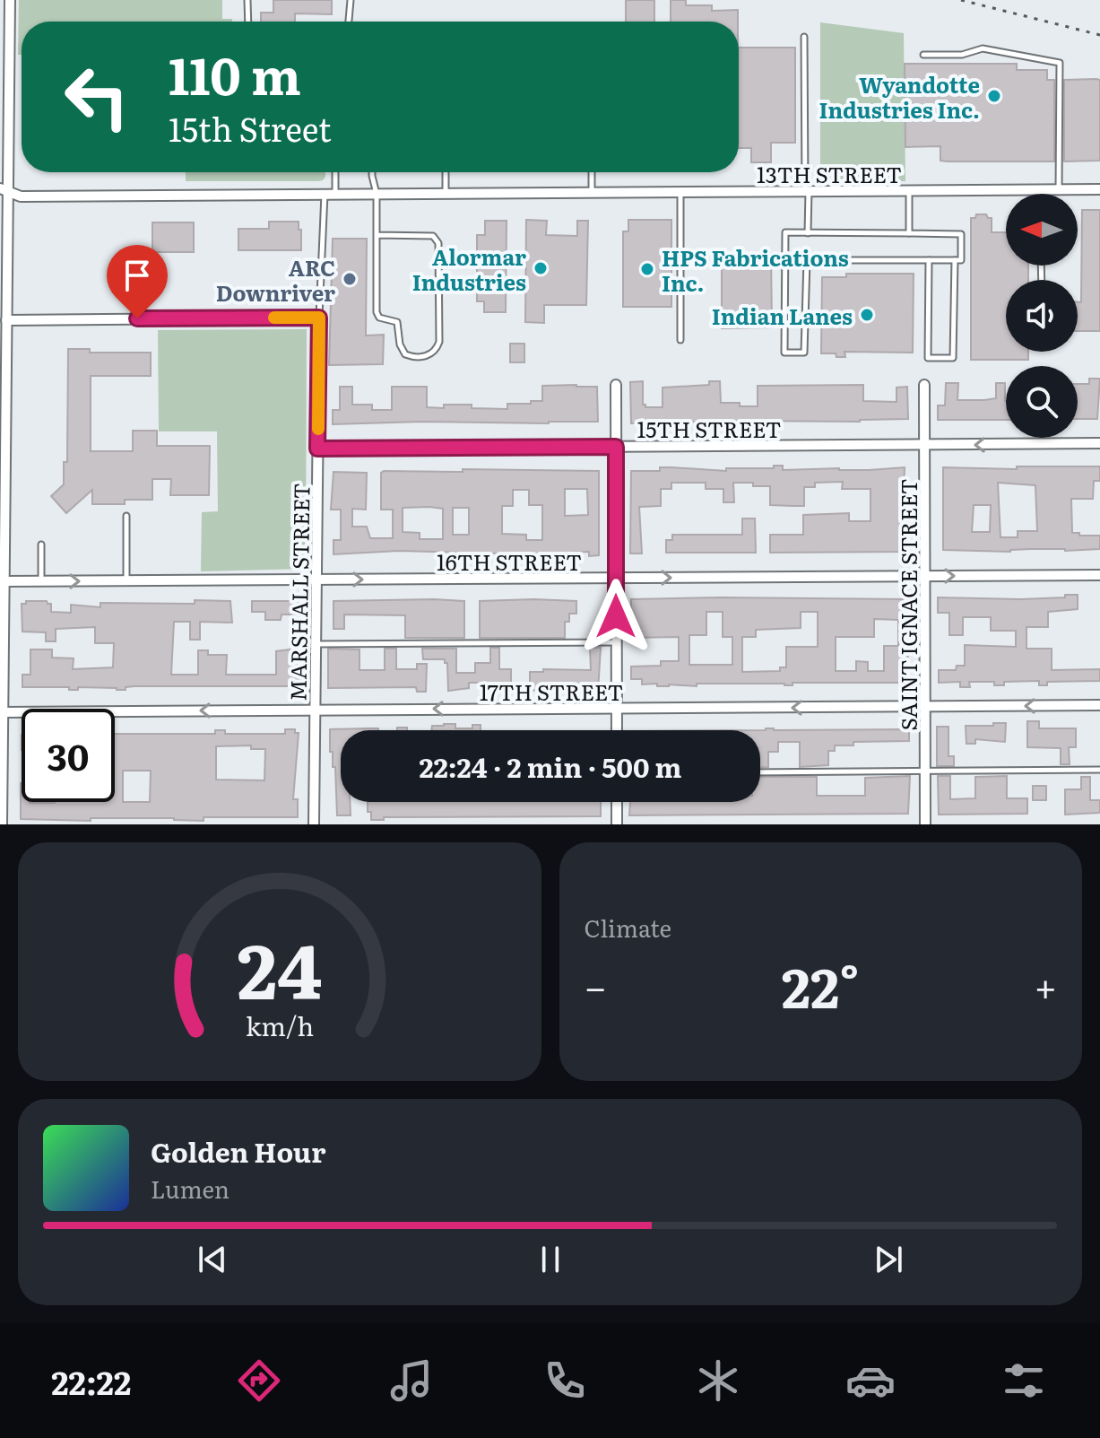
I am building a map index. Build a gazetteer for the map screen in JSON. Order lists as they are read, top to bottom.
{
  "streets": {
    "street": [
      "13TH STREET",
      "15TH STREET",
      "16TH STREET",
      "MARSHALL STREET",
      "SAINT IGNACE STREET",
      "17TH STREET"
    ]
  },
  "crossings": [
    ["15TH STREET", "MARSHALL STREET"],
    ["15TH STREET", "SAINT IGNACE STREET"],
    ["16TH STREET", "MARSHALL STREET"],
    ["16TH STREET", "SAINT IGNACE STREET"],
    ["MARSHALL STREET", "17TH STREET"],
    ["SAINT IGNACE STREET", "17TH STREET"]
  ],
  "one_way": ["16TH STREET", "17TH STREET"],
  "places": [
    "Wyandotte Industries Inc.",
    "Alormar Industries",
    "HPS Fabrications Inc.",
    "ARC Downriver",
    "Indian Lanes"
  ],
  "north": "left",
  "page": {
    "turn": ["110 m", "15th Street"],
    "limit": "30",
    "trip": "22:24 · 2 min · 500 m",
    "tile": "Climate",
    "heat": ["−", "22°", "+"],
    "song": ["Golden Hour", "Lumen"],
    "tabs": "22:22",
    "gauge": ["24", "km/h"]
  }
}
